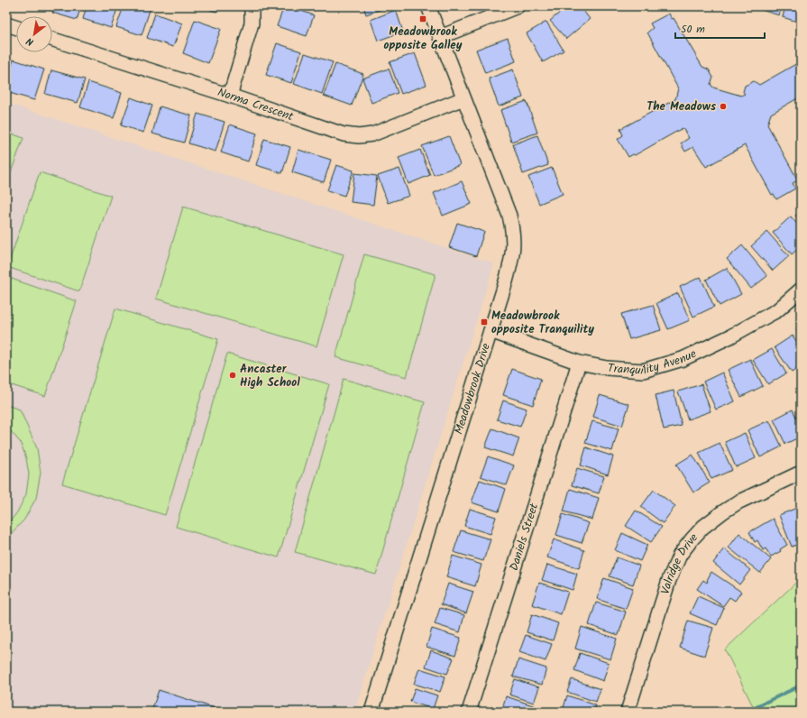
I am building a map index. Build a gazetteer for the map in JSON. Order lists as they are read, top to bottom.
{
  "streets": {
    "street": [
      "Norma Crescent",
      "Tranquility Avenue",
      "Meadowbrook Drive",
      "Daniels Street",
      "Valridge Drive"
    ]
  },
  "crossings": [
    ["Norma Crescent", "Meadowbrook Drive"],
    ["Tranquility Avenue", "Meadowbrook Drive"],
    ["Tranquility Avenue", "Daniels Street"]
  ],
  "places": {
    "transit": ["Meadowbrook opposite Galley", "Meadowbrook opposite Tranquility"],
    "other": ["The Meadows", "Ancaster High School"]
  },
  "scale_bar": "50 m",
  "north": "bottom left"
}
